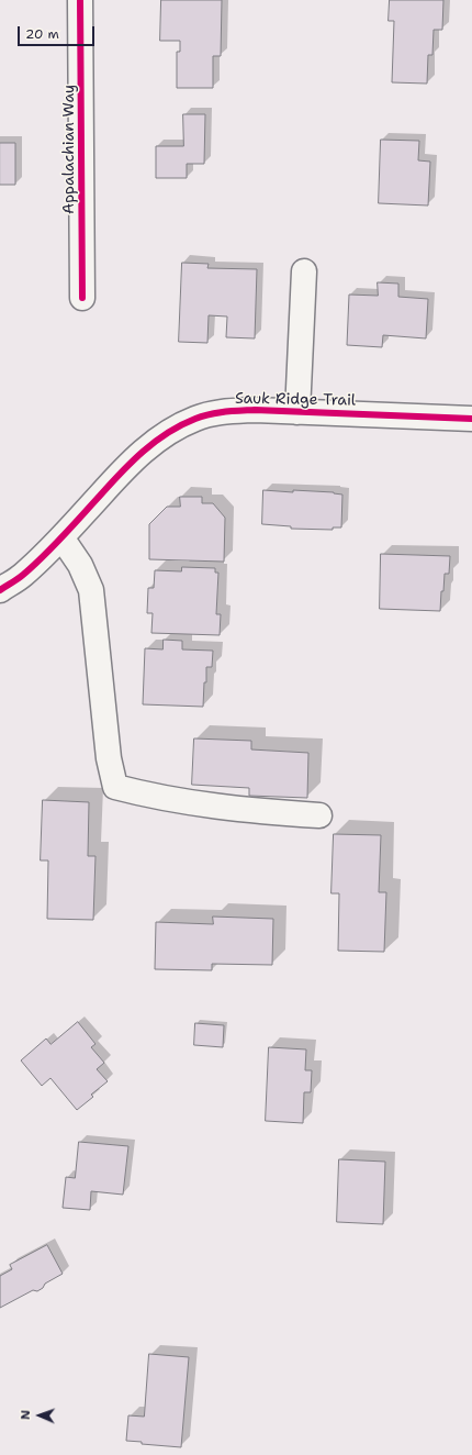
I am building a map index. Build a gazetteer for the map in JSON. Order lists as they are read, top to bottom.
{
  "streets": {
    "street": ["Appalachian Way", "Sauk Ridge Trail"]
  },
  "scale_bar": "20 m",
  "north": "left"
}
